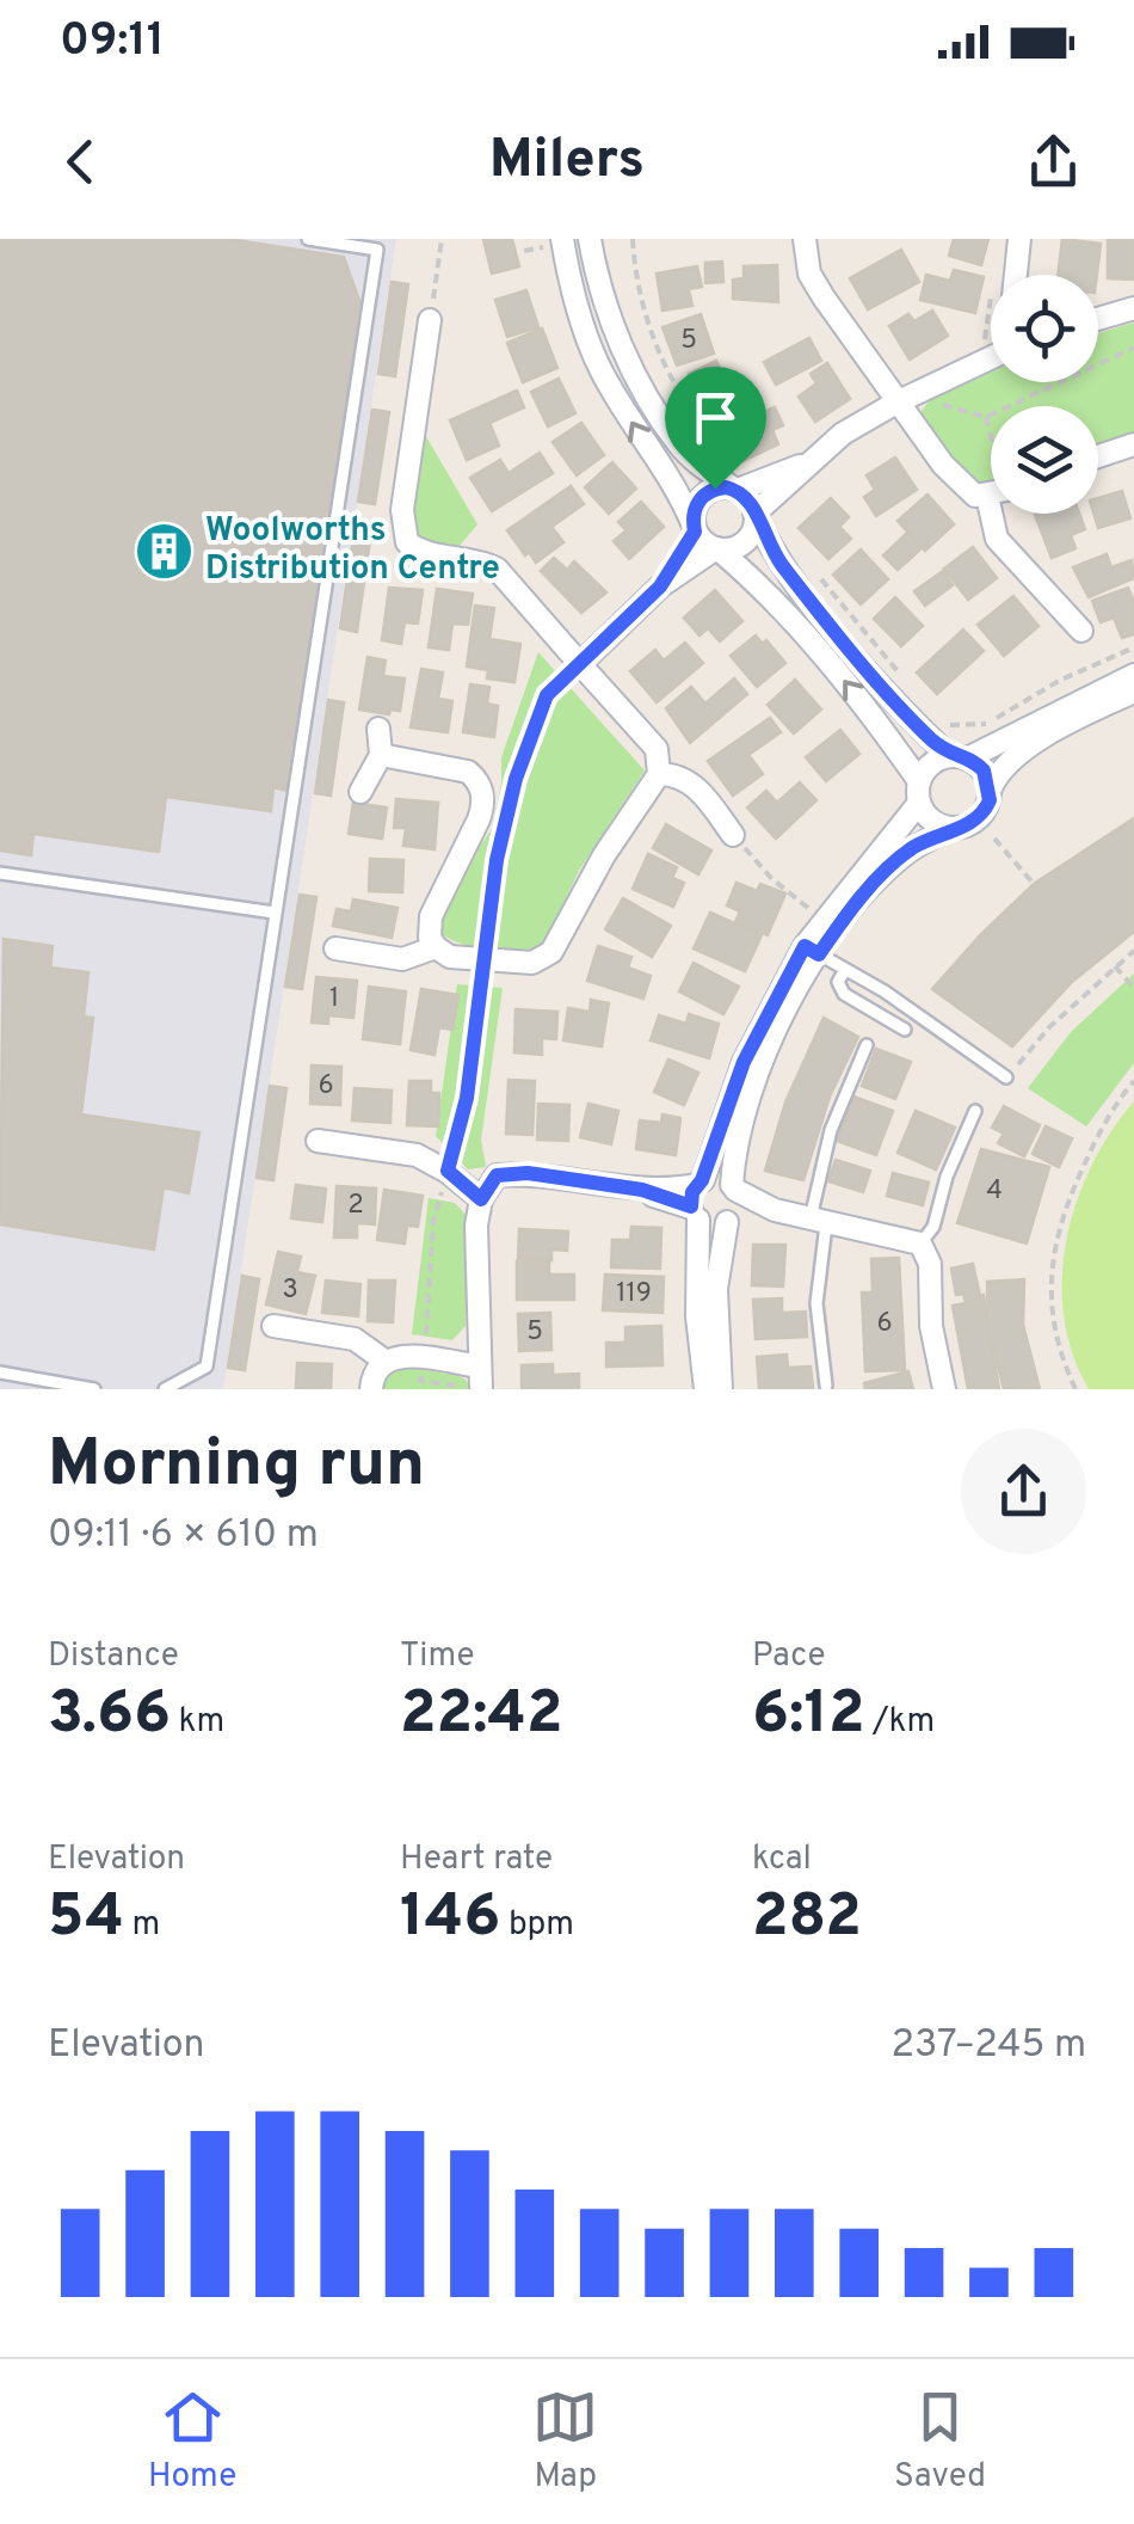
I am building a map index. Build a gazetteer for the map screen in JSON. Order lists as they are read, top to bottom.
{
  "places": {
    "building": ["Woolworths Distribution Centre"]
  },
  "house_numbers": [
    "5",
    "1",
    "6",
    "4",
    "2",
    "3",
    "119",
    "6",
    "5"
  ],
  "page": {
    "status": "09:11",
    "header": "Milers",
    "heading": ["Morning run", "09:11 · 6 × 610 m"],
    "stats": [
      ["Distance", "3.66 km"],
      ["Time", "22:42"],
      ["Pace", "6:12 /km"],
      ["Elevation", "54 m"],
      ["Heart rate", "146 bpm"],
      ["kcal", "282"]
    ],
    "chart": ["Elevation", "237–245 m"],
    "tabs": ["Home", "Map", "Saved"]
  }
}
